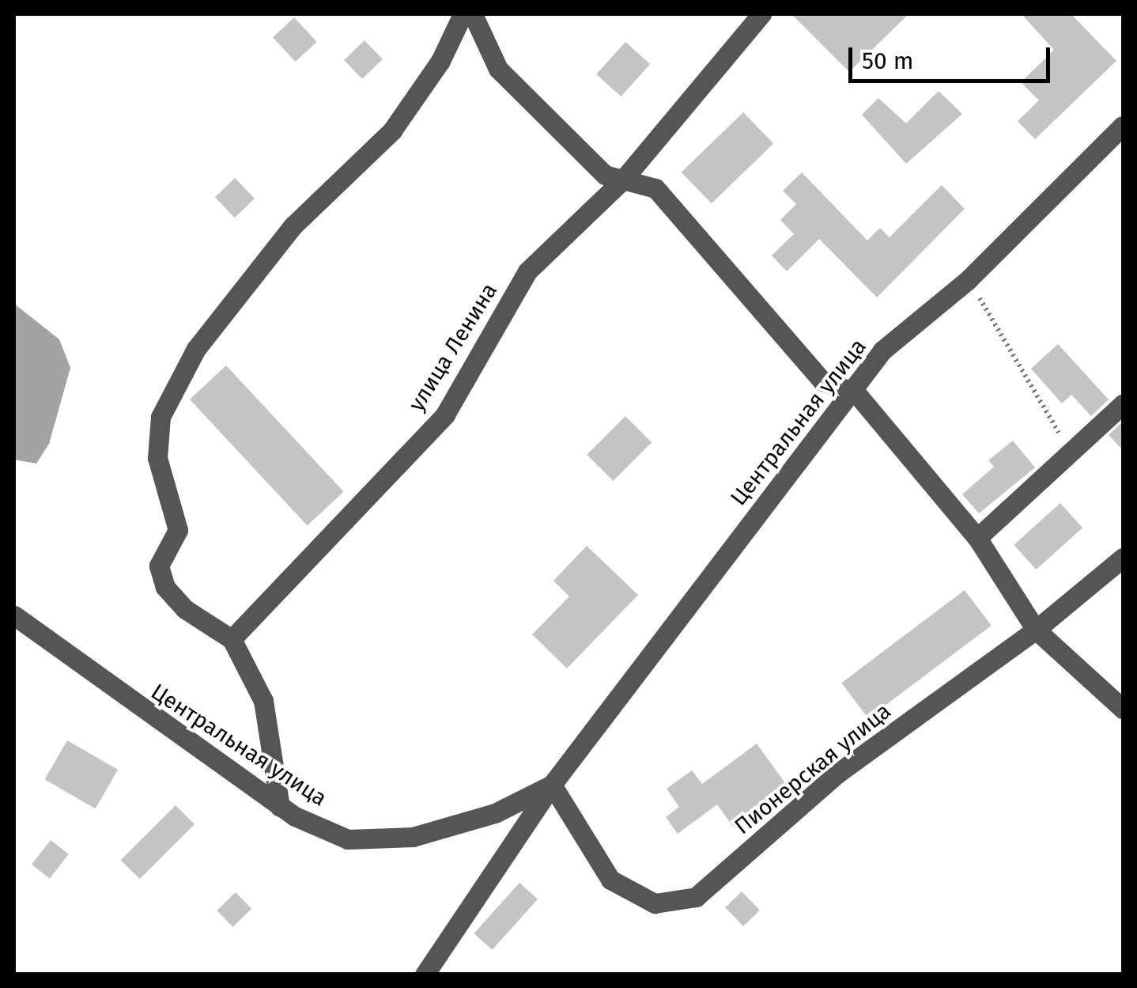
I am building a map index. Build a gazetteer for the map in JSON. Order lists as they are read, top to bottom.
{
  "streets": {
    "street": ["улица Ленина", "Центральная улица", "Пионерская улица"]
  },
  "crossings": [
    ["Центральная улица", "Пионерская улица"]
  ],
  "scale_bar": "50 m"
}
